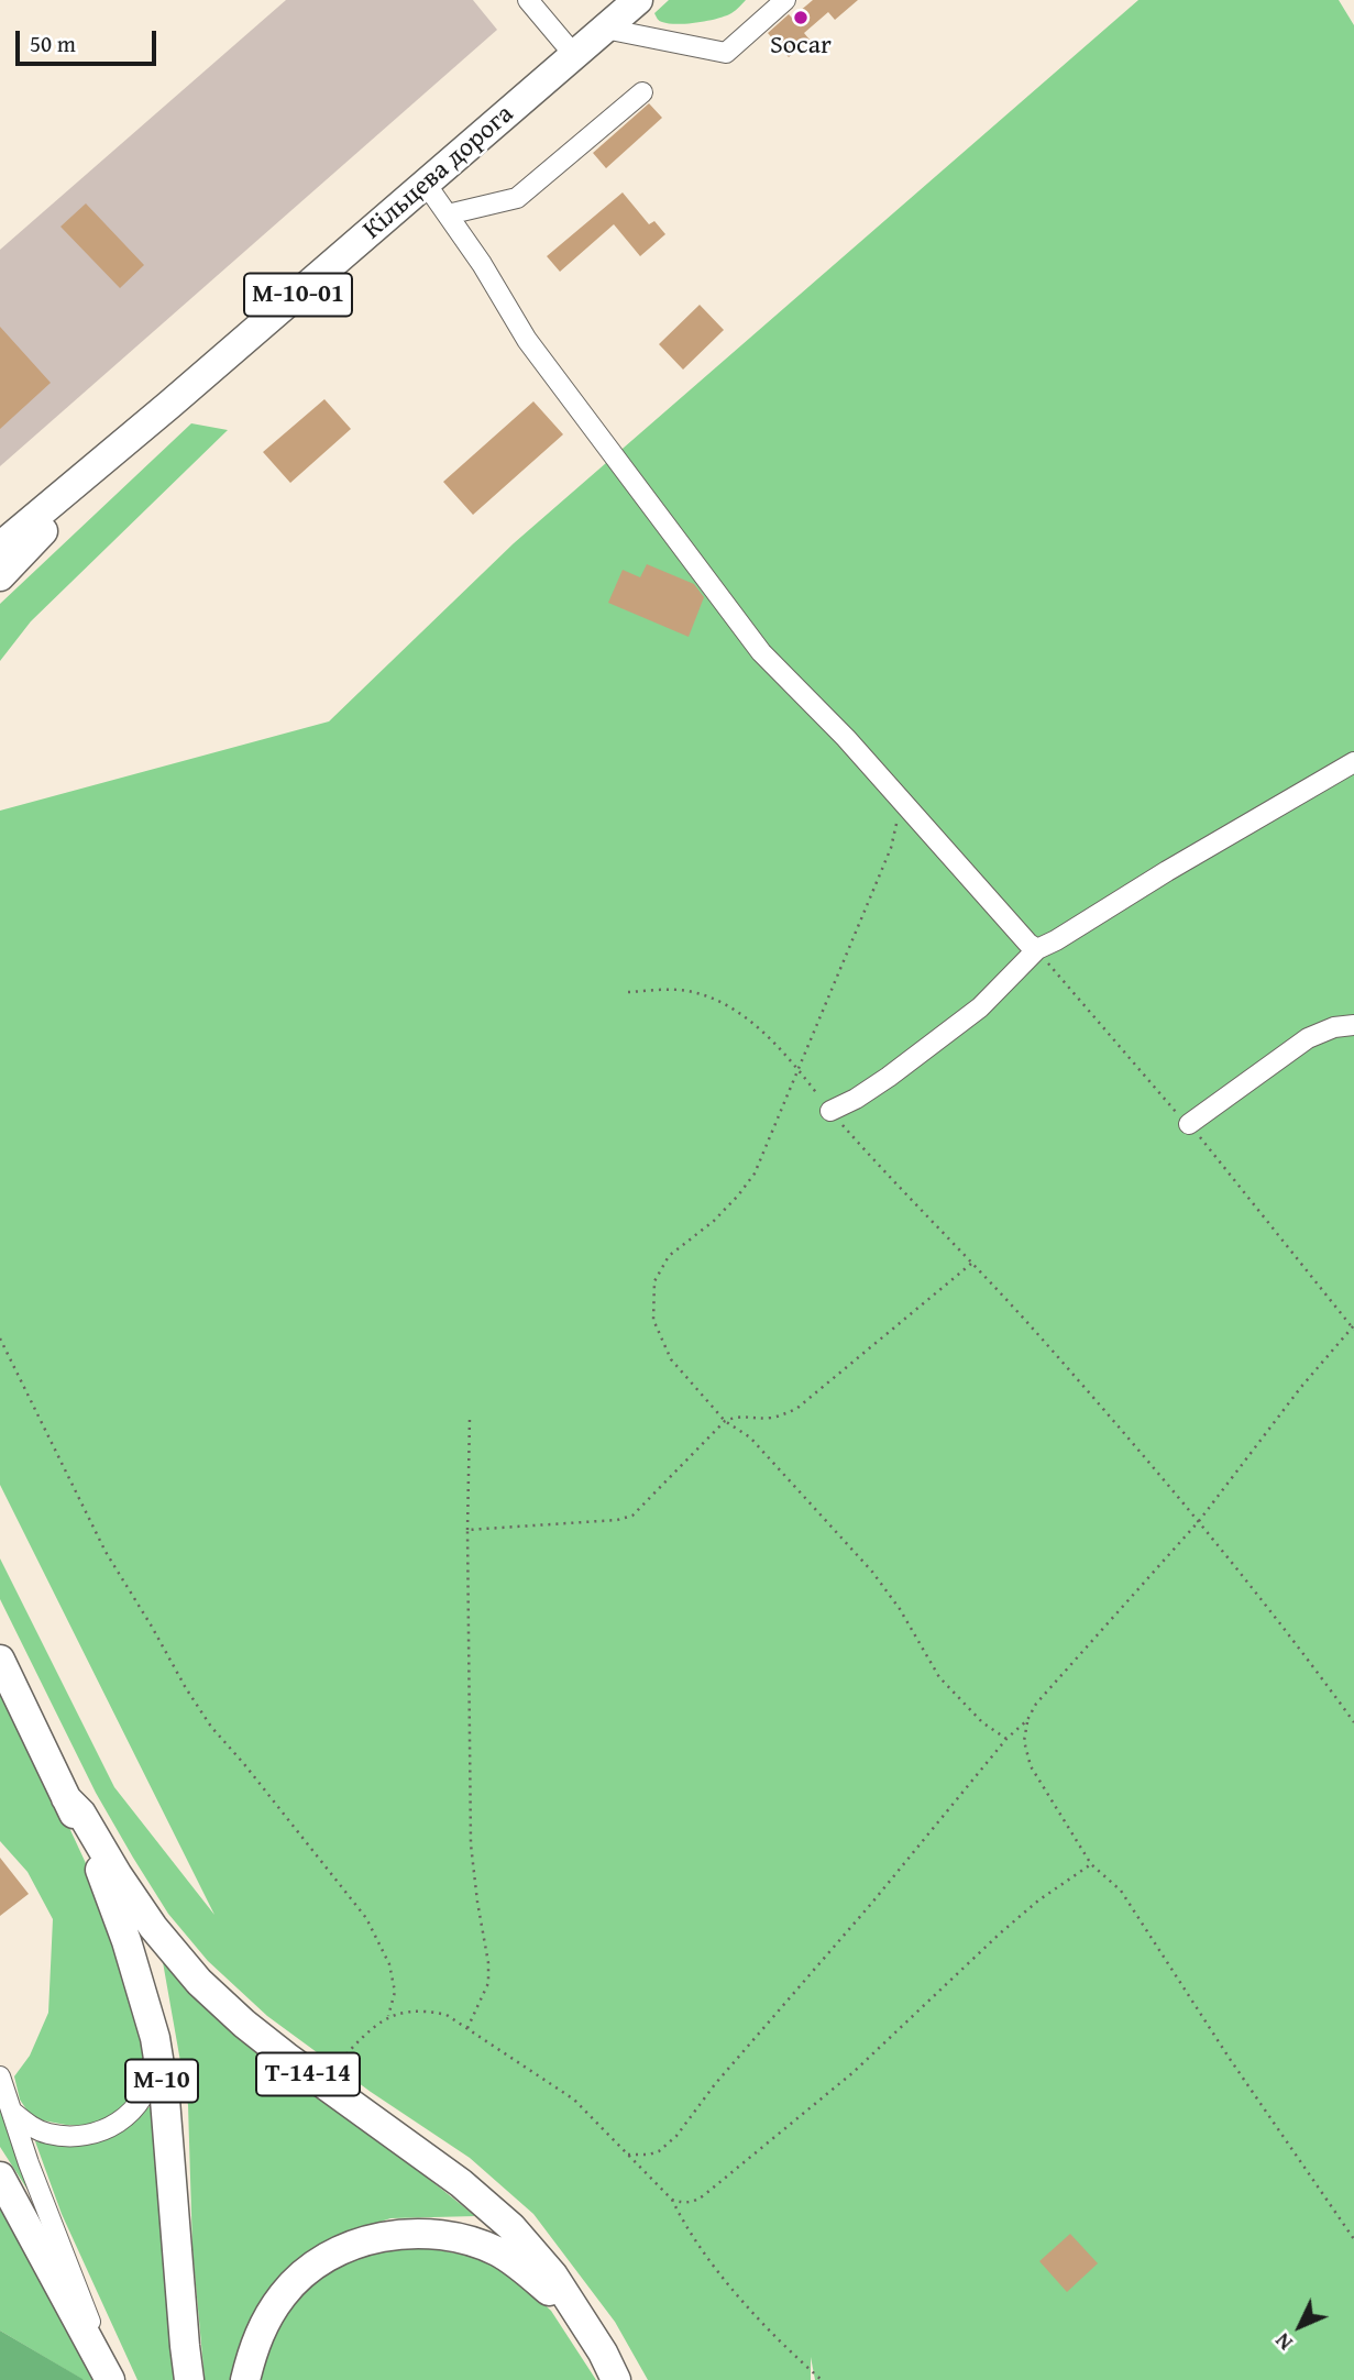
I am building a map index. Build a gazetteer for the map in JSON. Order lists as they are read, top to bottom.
{
  "streets": {
    "highway": [
      "Кільцева дорога",
      "М-10-01",
      "Т-14-14",
      "М-10"
    ]
  },
  "crossings": [
    ["Кільцева дорога", "М-10-01"],
    ["Т-14-14", "М-10"]
  ],
  "places": ["Socar"],
  "scale_bar": "50 m",
  "north": "bottom left"
}
